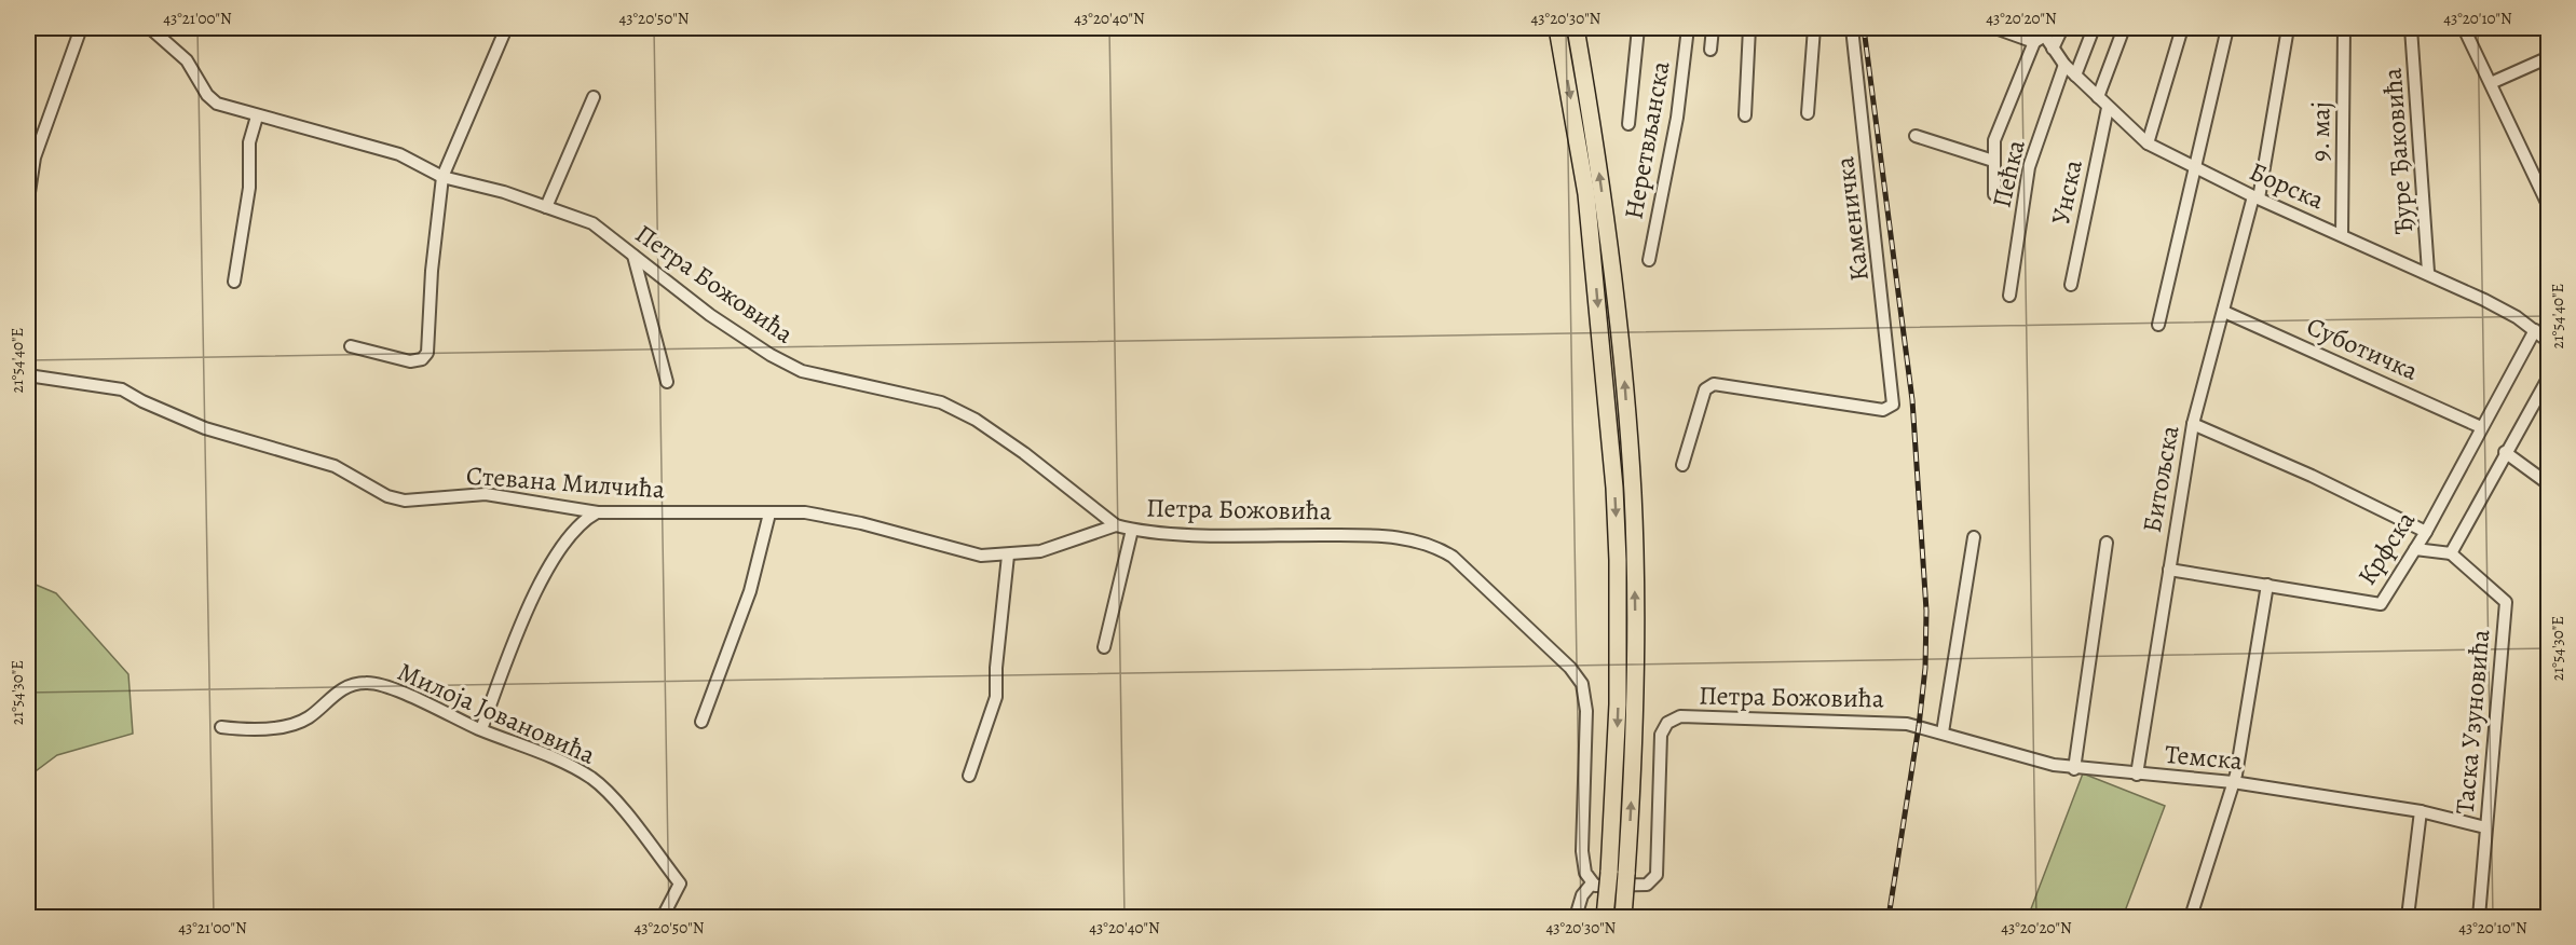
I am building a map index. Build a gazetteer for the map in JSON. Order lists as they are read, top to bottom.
{
  "streets": {
    "street": [
      "9. мај",
      "Неретвљанска",
      "Ђуре Ђаковића",
      "Пећка",
      "Борска",
      "Унска",
      "Каменичка",
      "Петра Божовића",
      "Суботичка",
      "Битољска",
      "Стевана Милчића",
      "Крфска",
      "Милоја Јовановића",
      "Таска Узуновића",
      "Темска"
    ]
  },
  "crossings": [
    ["9. мај", "Борска"],
    ["Ђуре Ђаковића", "Борска"],
    ["Пећка", "Борска"],
    ["Борска", "Унска"],
    ["Борска", "Битољска"],
    ["Борска", "Крфска"],
    ["Петра Божовића", "Стевана Милчића"],
    ["Петра Божовића", "Темска"],
    ["Суботичка", "Битољска"],
    ["Суботичка", "Крфска"],
    ["Битољска", "Крфска"],
    ["Битољска", "Темска"],
    ["Таска Узуновића", "Темска"]
  ],
  "coordinates": [
    "43°21'00\"N",
    "43°20'50\"N",
    "43°20'40\"N",
    "43°20'30\"N",
    "43°20'20\"N",
    "43°20'10\"N",
    "21°54'40\"E",
    "21°54'30\"E"
  ]
}
